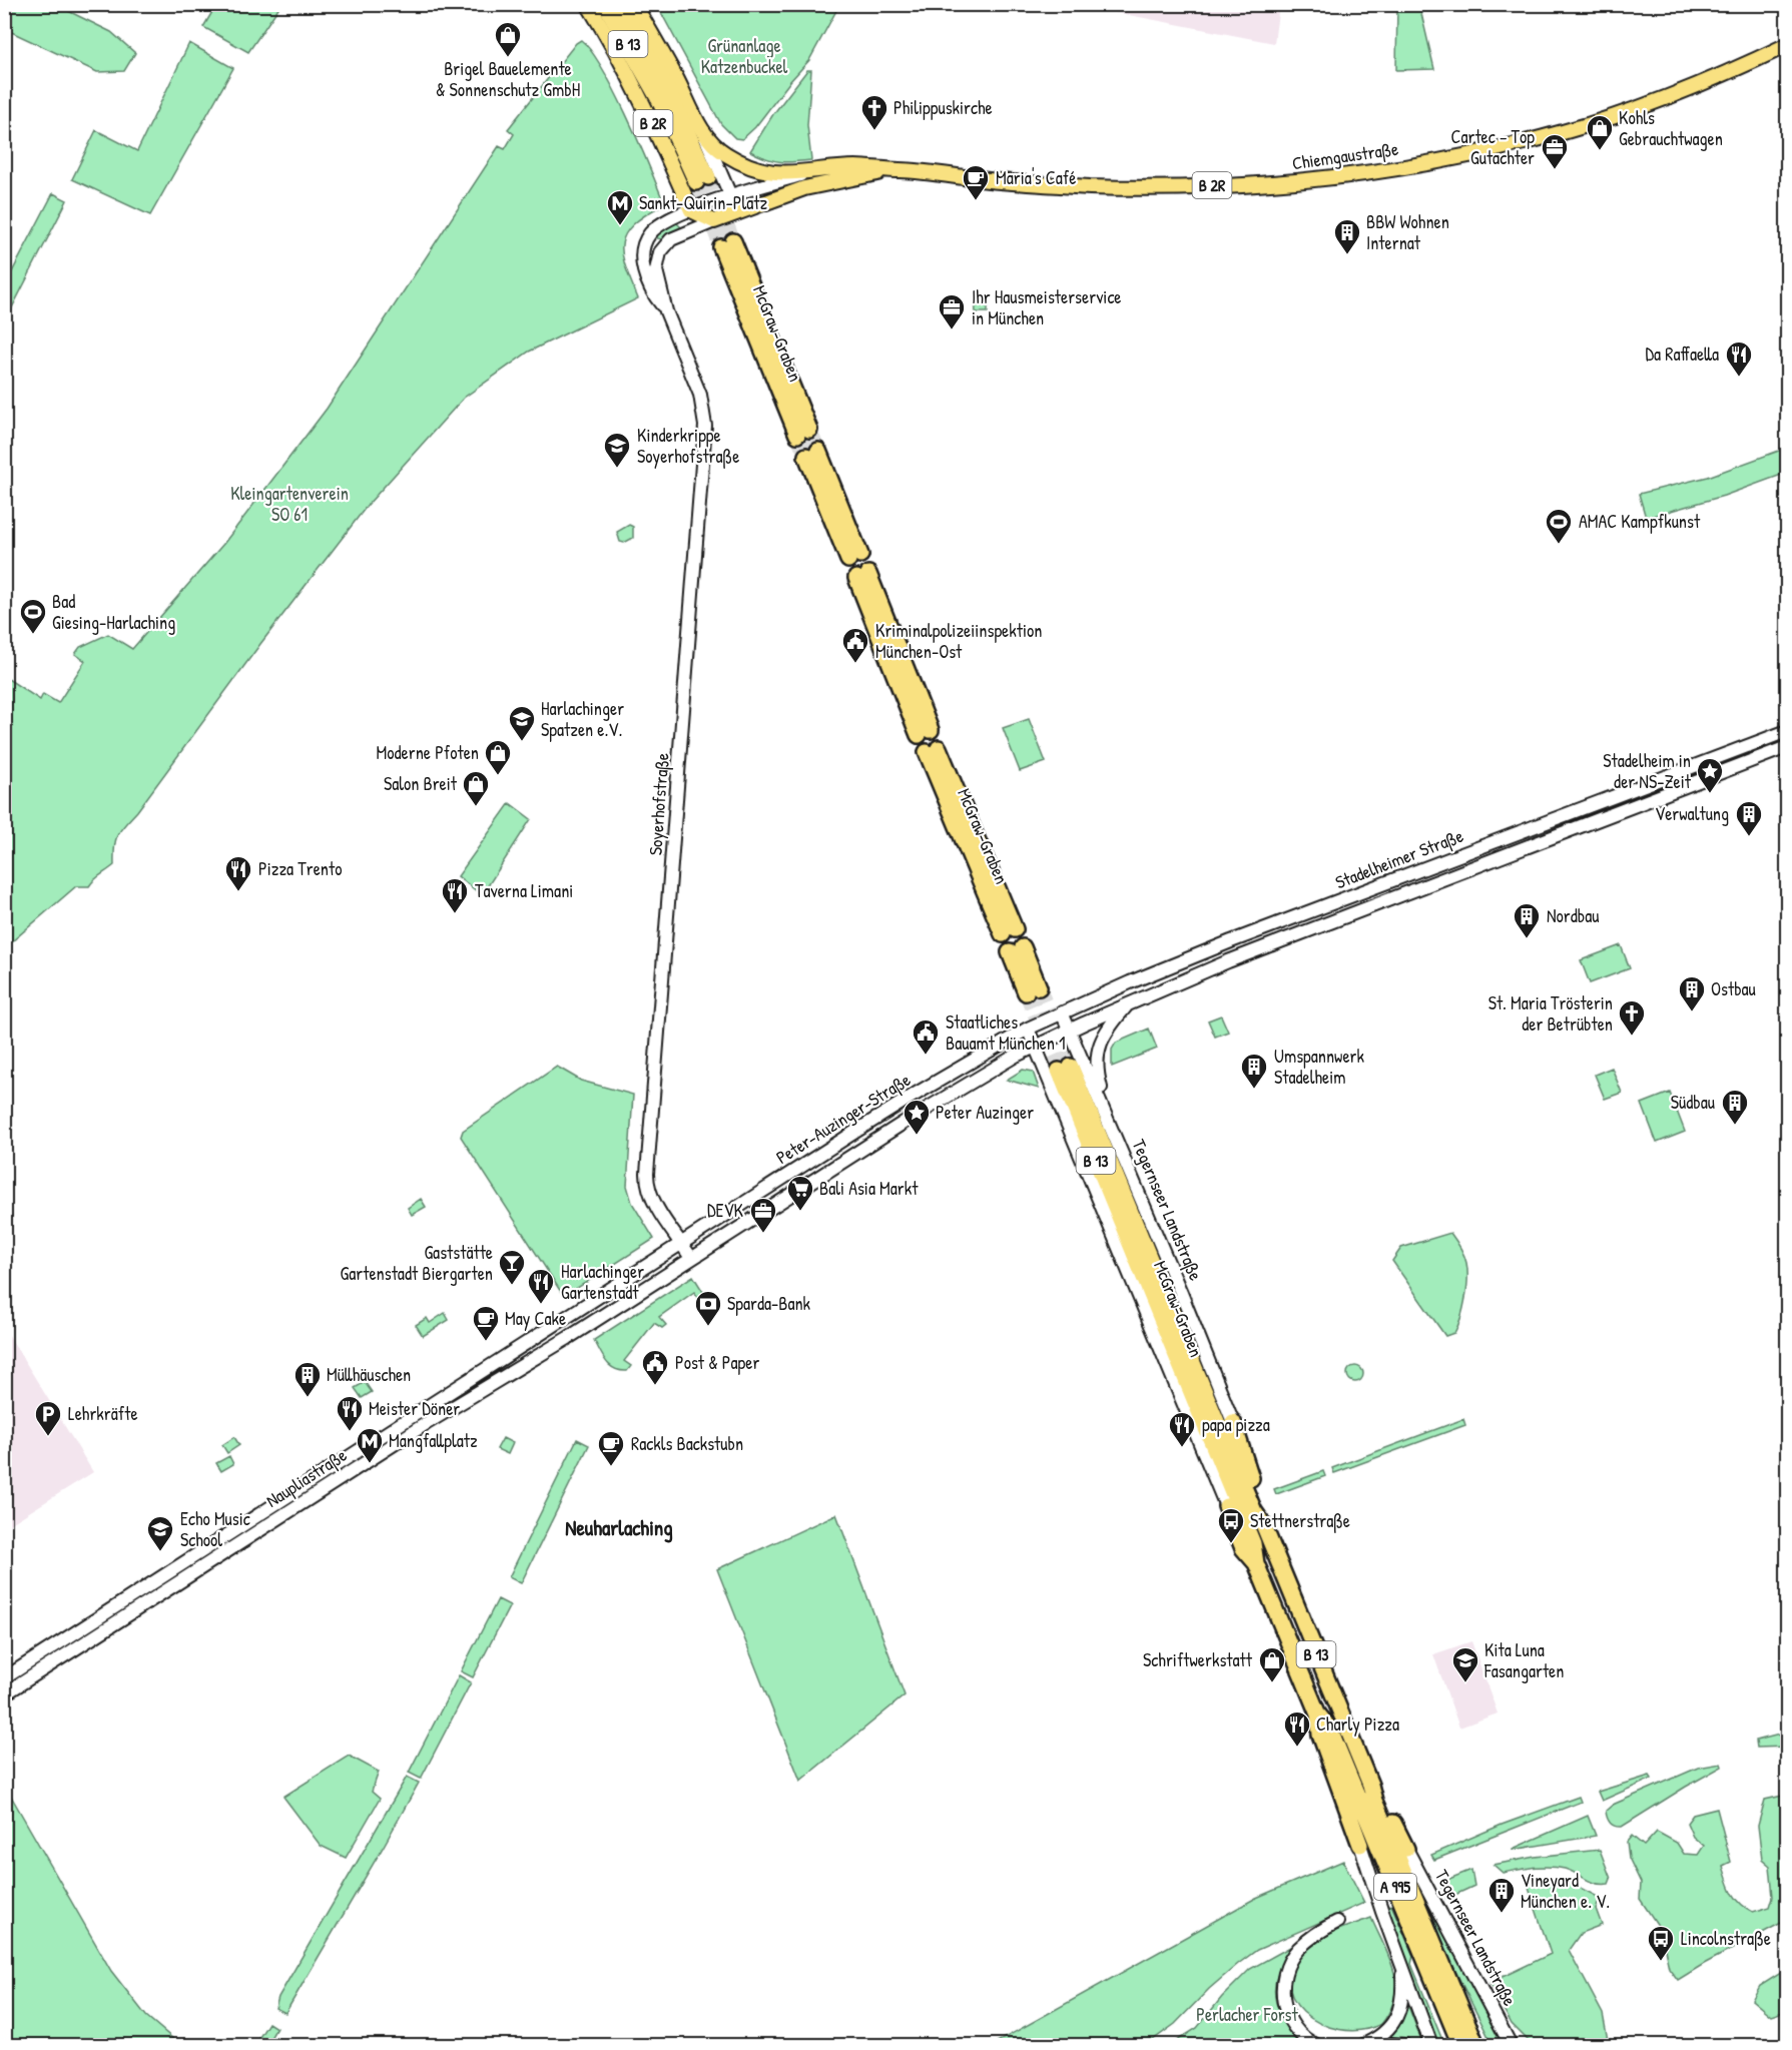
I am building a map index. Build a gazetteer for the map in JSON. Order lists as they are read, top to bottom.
{
  "streets": {
    "highway": ["B 13", "McGraw-Graben", "A 995"],
    "main road": [
      "B 2R",
      "Chiemgaustraße",
      "Soyerhofstraße",
      "Stadelheimer Straße",
      "Peter-Auzinger-Straße",
      "Tegernseer Landstraße",
      "Naupliastraße"
    ]
  },
  "crossings": [
    ["B 13", "McGraw-Graben"],
    ["B 13", "A 995"],
    ["B 2R", "Chiemgaustraße"],
    ["Soyerhofstraße", "Peter-Auzinger-Straße"],
    ["Soyerhofstraße", "Naupliastraße"],
    ["Stadelheimer Straße", "Peter-Auzinger-Straße"],
    ["Stadelheimer Straße", "Tegernseer Landstraße"],
    ["Peter-Auzinger-Straße", "Naupliastraße"]
  ],
  "districts": ["Neuharlaching"],
  "parks": ["Grünanlage Katzenbuckel", "Kleingartenverein SO 61", "Perlacher Forst"],
  "places": {
    "shop": [
      "Brigel Bauelemente & Sonnenschutz GmbH",
      "Kohls Gebrauchtwagen",
      "Moderne Pfoten",
      "Salon Breit",
      "Schriftwerkstatt"
    ],
    "church": ["Philippuskirche", "St. Maria Trösterin der Betrübten"],
    "office": ["Cartec – Top Gutachter", "Ihr Hausmeisterservice in München", "DEVK"],
    "cafe": ["Maria's Café", "May Cake", "Rackls Backstubn"],
    "metro station": ["Sankt-Quirin-Platz", "Mangfallplatz"],
    "building": [
      "BBW Wohnen Internat",
      "Verwaltung",
      "Nordbau",
      "Ostbau",
      "Umspannwerk Stadelheim",
      "Südbau",
      "Müllhäuschen",
      "Vineyard München e. V."
    ],
    "restaurant": [
      "Da Raffaella",
      "Pizza Trento",
      "Taverna Limani",
      "Harlachinger Gartenstadt",
      "Meister Döner",
      "papa pizza",
      "Charly Pizza"
    ],
    "school or university": [
      "Kinderkrippe Soyerhofstraße",
      "Harlachinger Spatzen e.V.",
      "Echo Music School",
      "Kita Luna Fasangarten"
    ],
    "sports": ["AMAC Kampfkunst", "Bad Giesing-Harlaching"],
    "public building": ["Kriminalpolizeiinspektion München-Ost", "Staatliches Bauamt München 1", "Post & Paper"],
    "place": ["Stadelheim in der NS-Zeit", "Peter Auzinger"],
    "supermarket": ["Bali Asia Markt"],
    "bar": ["Gaststätte Gartenstadt Biergarten"],
    "bank": ["Sparda-Bank"],
    "parking": ["Lehrkräfte"],
    "bus stop": ["Stettnerstraße", "Lincolnstraße"]
  }
}
